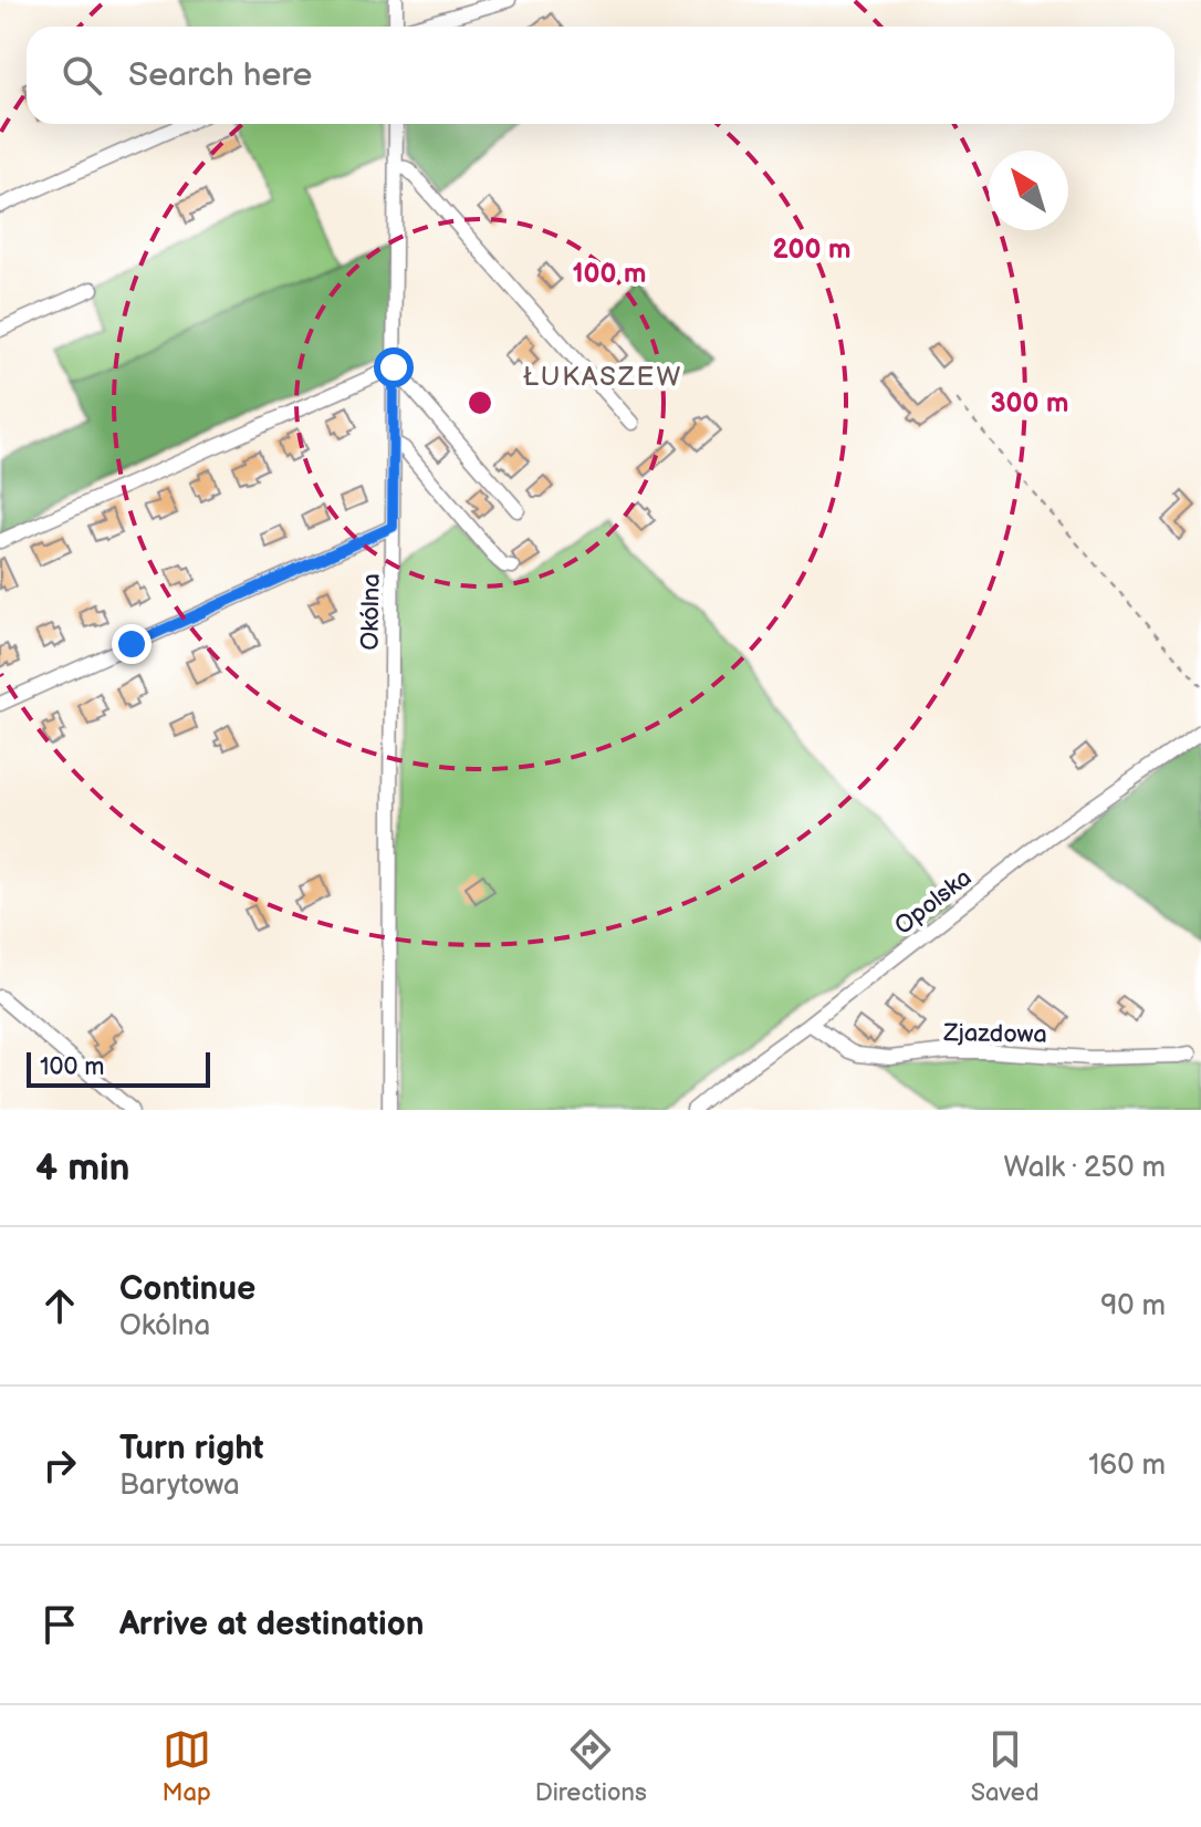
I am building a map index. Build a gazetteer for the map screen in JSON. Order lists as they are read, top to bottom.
{
  "streets": {
    "street": ["Okólna", "Opolska", "Zjazdowa"]
  },
  "crossings": [
    ["Opolska", "Zjazdowa"]
  ],
  "districts": ["ŁUKASZEW"],
  "scale_bar": "100 m",
  "north": "top left",
  "page": {
    "search": "Search here",
    "scale": "100 m",
    "heading": ["4 min", "Walk · 250 m"],
    "list": [
      ["Continue", "Okólna", "90 m"],
      ["Turn right", "Barytowa", "160 m"],
      "Arrive at destination"
    ],
    "nav": ["Map", "Directions", "Saved"]
  },
  "rings": ["200 m", "100 m", "300 m"]
}
